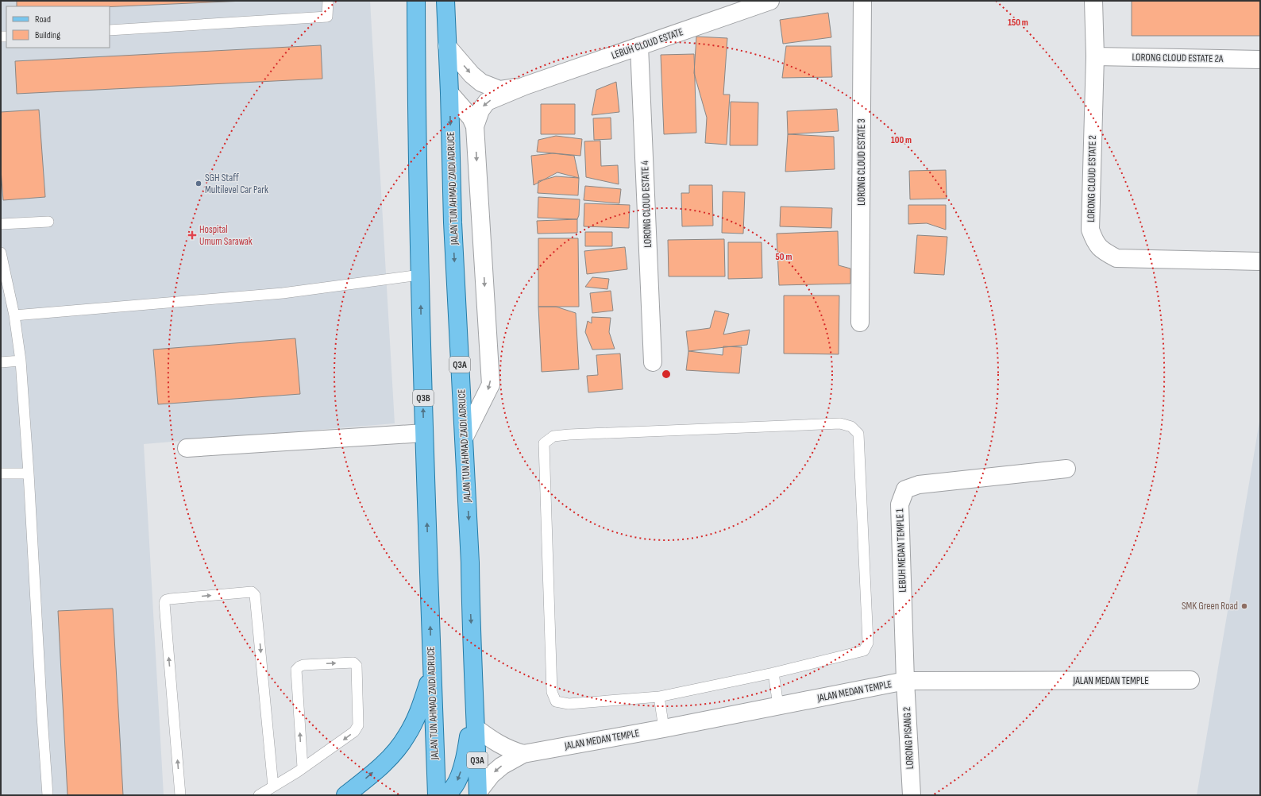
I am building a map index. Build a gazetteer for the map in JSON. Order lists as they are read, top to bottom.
{
  "streets": {
    "main road": ["JALAN TUN AHMAD ZAIDI ADRUCE", "Q3A", "Q3B"],
    "street": [
      "LEBUH CLOUD ESTATE",
      "LORONG CLOUD ESTATE 2A",
      "LORONG CLOUD ESTATE 3",
      "LORONG CLOUD ESTATE 2",
      "LORONG CLOUD ESTATE 4",
      "LEBUH MEDAN TEMPLE 1",
      "JALAN MEDAN TEMPLE",
      "LORONG PISANG 2"
    ]
  },
  "crossings": [
    ["LEBUH CLOUD ESTATE", "LORONG CLOUD ESTATE 4"],
    ["LORONG CLOUD ESTATE 2A", "LORONG CLOUD ESTATE 2"],
    ["JALAN TUN AHMAD ZAIDI ADRUCE", "JALAN MEDAN TEMPLE"],
    ["LEBUH MEDAN TEMPLE 1", "JALAN MEDAN TEMPLE"],
    ["LEBUH MEDAN TEMPLE 1", "LORONG PISANG 2"],
    ["JALAN MEDAN TEMPLE", "LORONG PISANG 2"]
  ],
  "places": {
    "other": ["SGH Staff Multilevel Car Park", "SMK Green Road"],
    "health": ["Hospital Umum Sarawak"]
  },
  "legend": ["Road", "Building"],
  "rings": ["150 m", "100 m", "50 m"]
}
